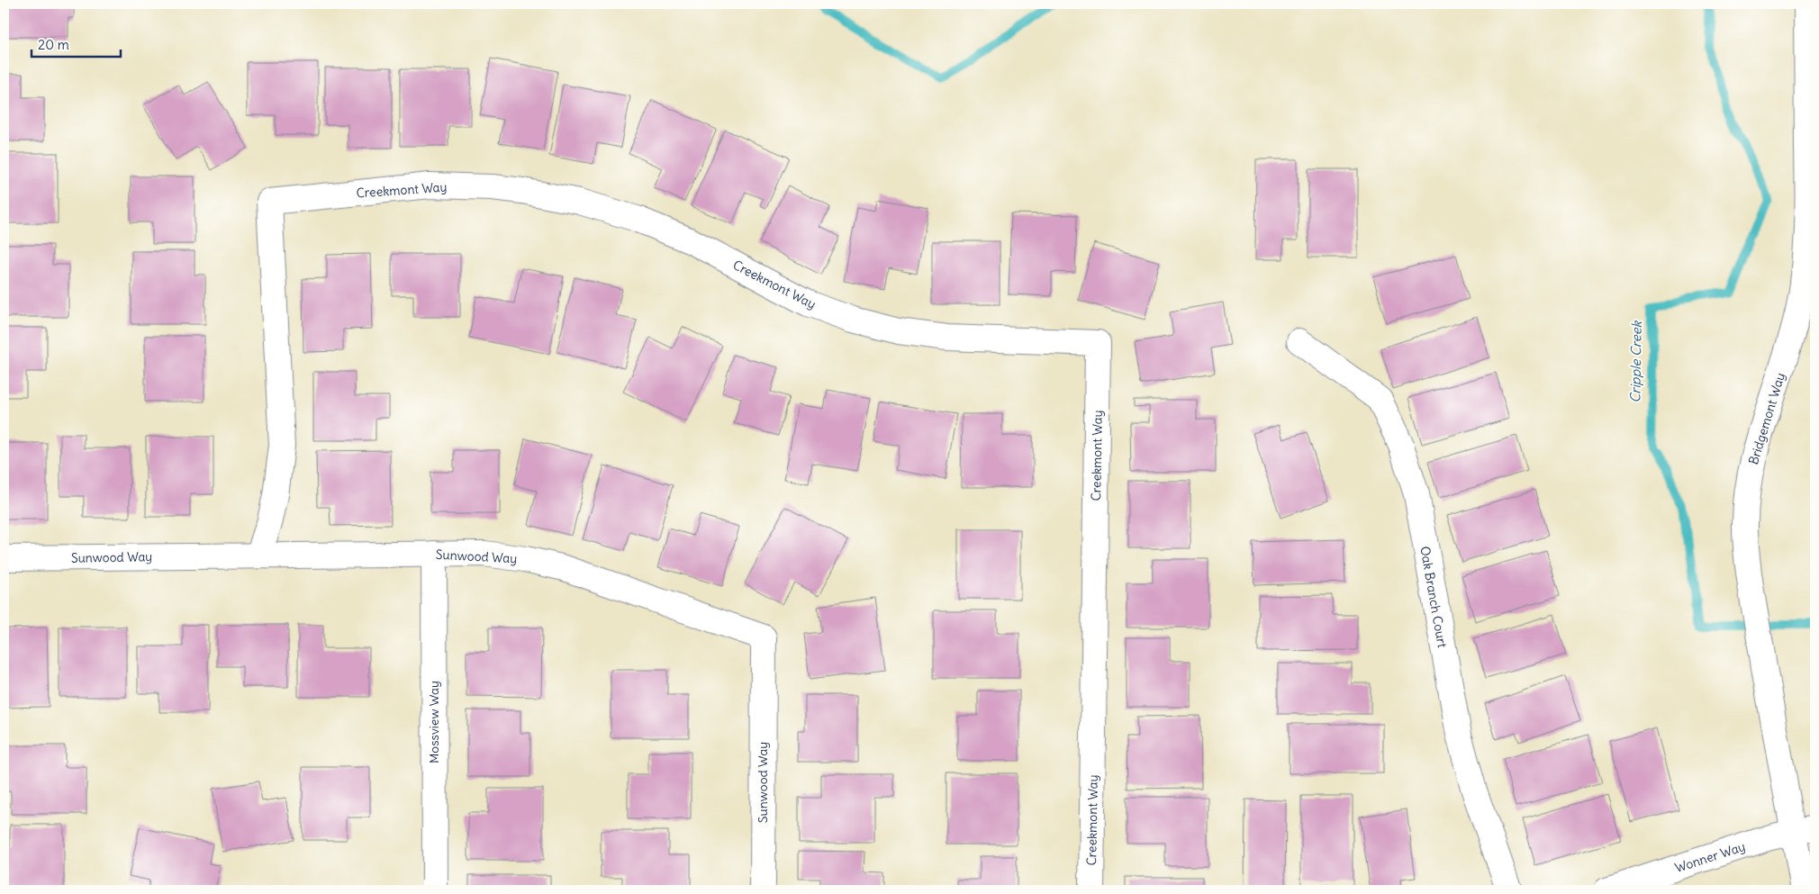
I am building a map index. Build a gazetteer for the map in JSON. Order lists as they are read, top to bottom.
{
  "streets": {
    "street": [
      "Creekmont Way",
      "Bridgemont Way",
      "Sunwood Way",
      "Oak Branch Court",
      "Mossview Way",
      "Wonner Way"
    ]
  },
  "crossings": [
    ["Creekmont Way", "Sunwood Way"],
    ["Bridgemont Way", "Wonner Way"],
    ["Sunwood Way", "Mossview Way"]
  ],
  "water": ["Cripple Creek"],
  "scale_bar": "20 m"
}
